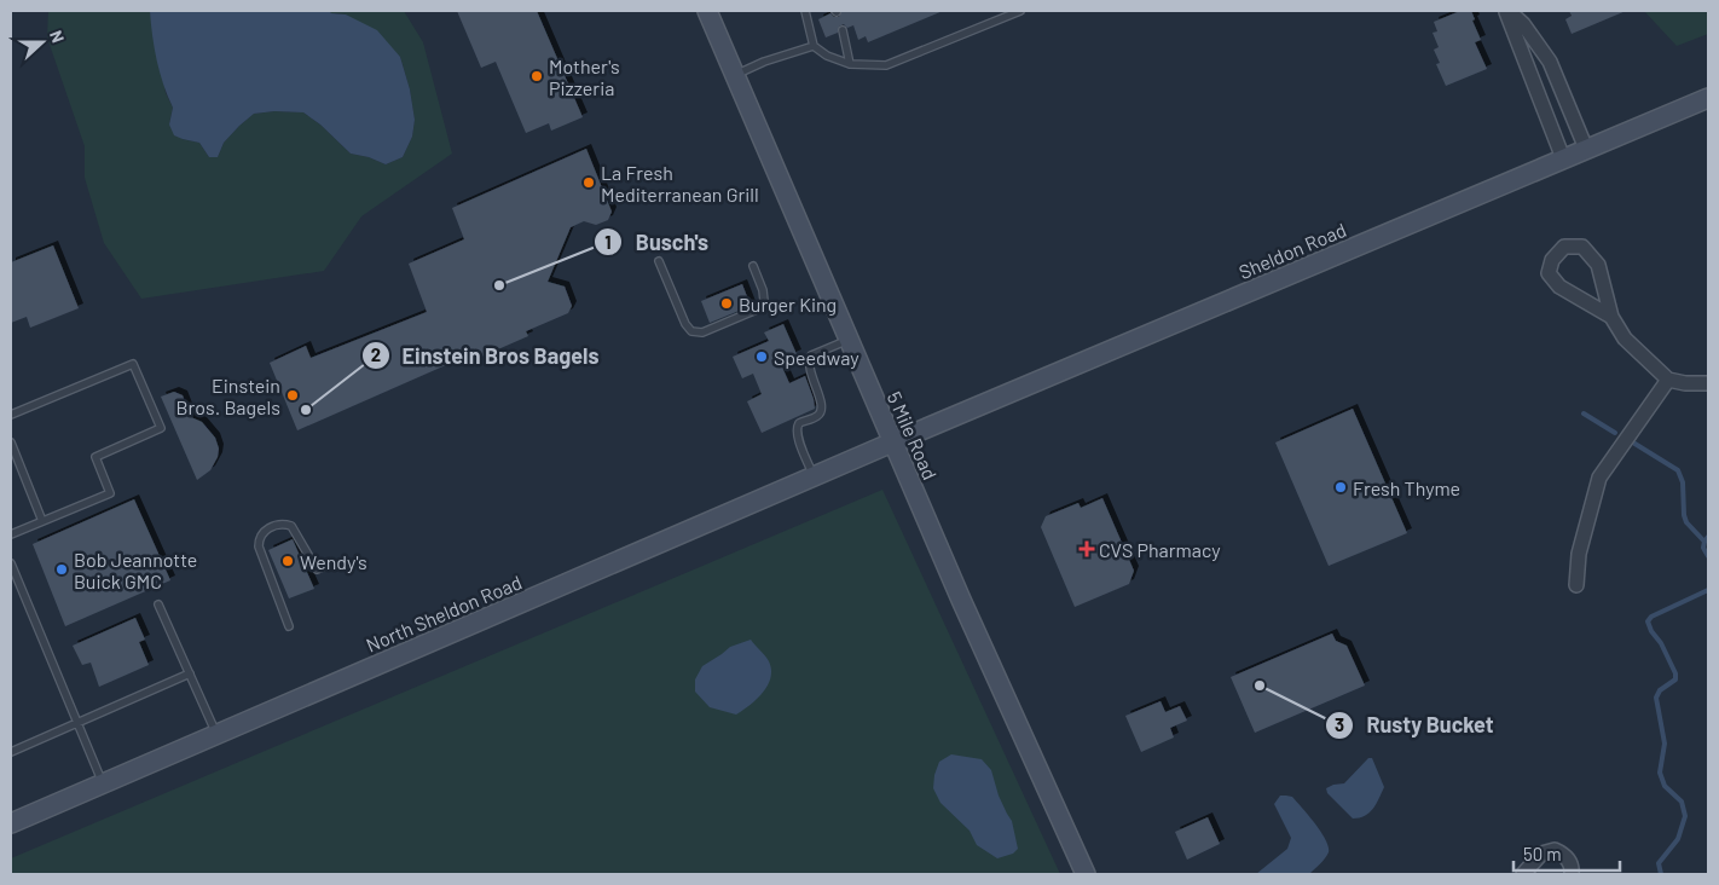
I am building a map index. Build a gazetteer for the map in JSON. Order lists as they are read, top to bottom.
{
  "streets": {
    "main road": ["Sheldon Road", "5 Mile Road", "North Sheldon Road"]
  },
  "crossings": [
    ["Sheldon Road", "5 Mile Road"],
    ["Sheldon Road", "North Sheldon Road"],
    ["5 Mile Road", "North Sheldon Road"]
  ],
  "places": {
    "other": [
      "Mother's Pizzeria",
      "La Fresh Mediterranean Grill",
      "Busch's",
      "Burger King",
      "Speedway",
      "Einstein Bros. Bagels",
      "Einstein Bros Bagels",
      "Fresh Thyme",
      "Wendy's",
      "Bob Jeannotte Buick GMC",
      "Rusty Bucket"
    ],
    "health": ["CVS Pharmacy"]
  },
  "scale_bar": "50 m",
  "north": "right"
}
